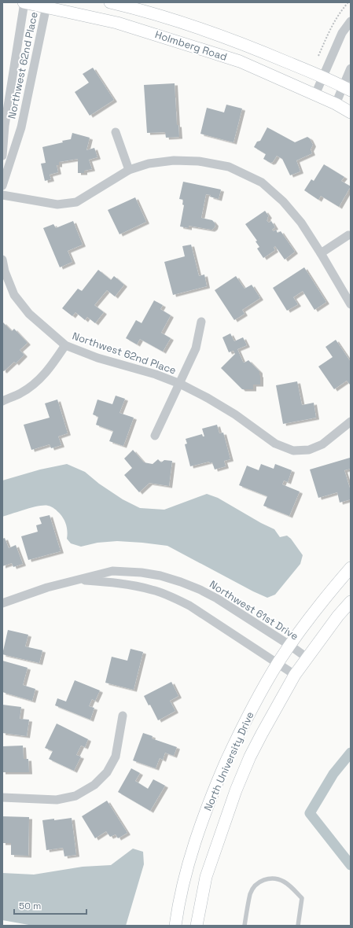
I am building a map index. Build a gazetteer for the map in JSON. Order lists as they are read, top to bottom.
{
  "streets": {
    "main road": ["Holmberg Road", "North University Drive"],
    "street": ["Northwest 62nd Place", "Northwest 61st Drive"]
  },
  "crossings": [
    ["Holmberg Road", "Northwest 62nd Place"],
    ["Northwest 61st Drive", "North University Drive"]
  ],
  "scale_bar": "50 m"
}
